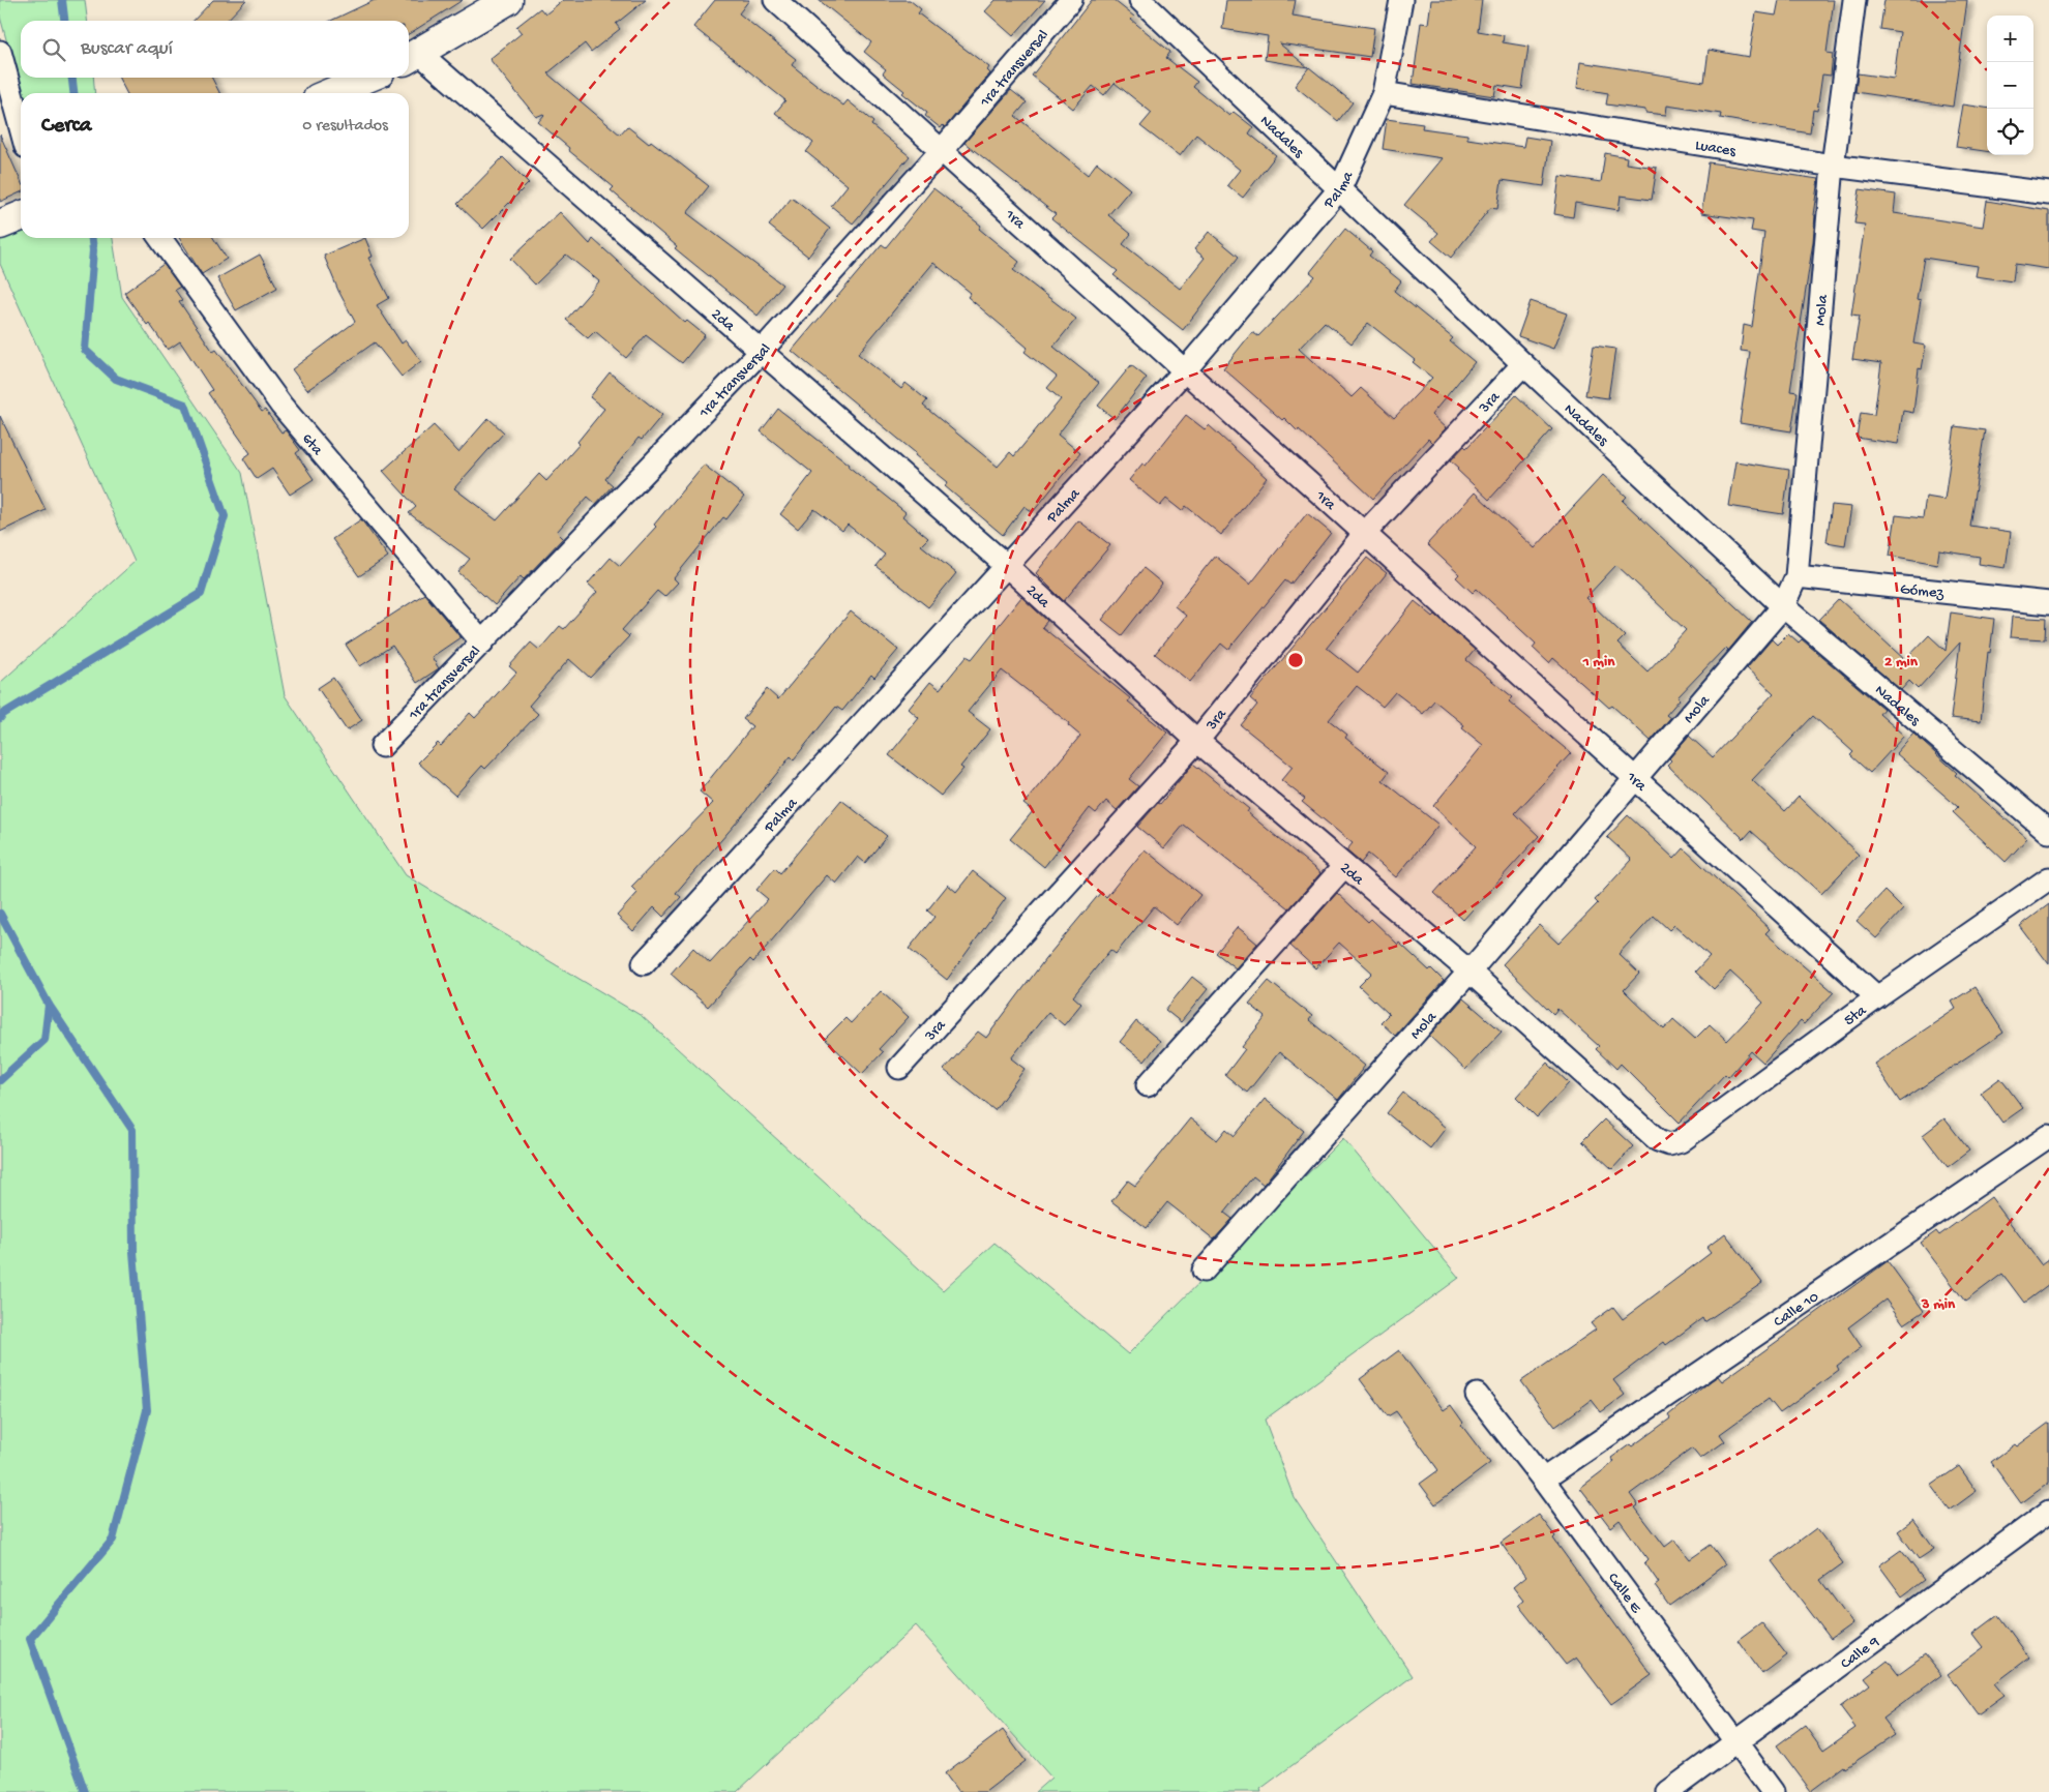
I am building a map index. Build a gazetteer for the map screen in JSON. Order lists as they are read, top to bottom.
{
  "streets": {
    "street": [
      "1ra transversal",
      "Nadales",
      "Luaces",
      "Palma",
      "1ra",
      "Mola",
      "2da",
      "3ra",
      "6ta",
      "Gómez",
      "5ta",
      "Calle 10",
      "Calle E",
      "Calle 9"
    ]
  },
  "crossings": [
    ["1ra transversal", "1ra"],
    ["1ra transversal", "2da"],
    ["1ra transversal", "6ta"],
    ["Nadales", "Palma"],
    ["Nadales", "Mola"],
    ["Nadales", "3ra"],
    ["Luaces", "Palma"],
    ["Luaces", "Mola"],
    ["Palma", "1ra"],
    ["Palma", "2da"],
    ["1ra", "Mola"],
    ["1ra", "3ra"],
    ["1ra", "5ta"],
    ["Mola", "2da"],
    ["Mola", "Gómez"],
    ["2da", "3ra"],
    ["2da", "5ta"],
    ["Calle 10", "Calle E"],
    ["Calle E", "Calle 9"]
  ],
  "page": {
    "map_buttons": ["+", "−"],
    "search": "Buscar aquí",
    "heading": ["Cerca", "0 resultados"]
  },
  "rings": ["1 min", "2 min", "3 min"]
}
